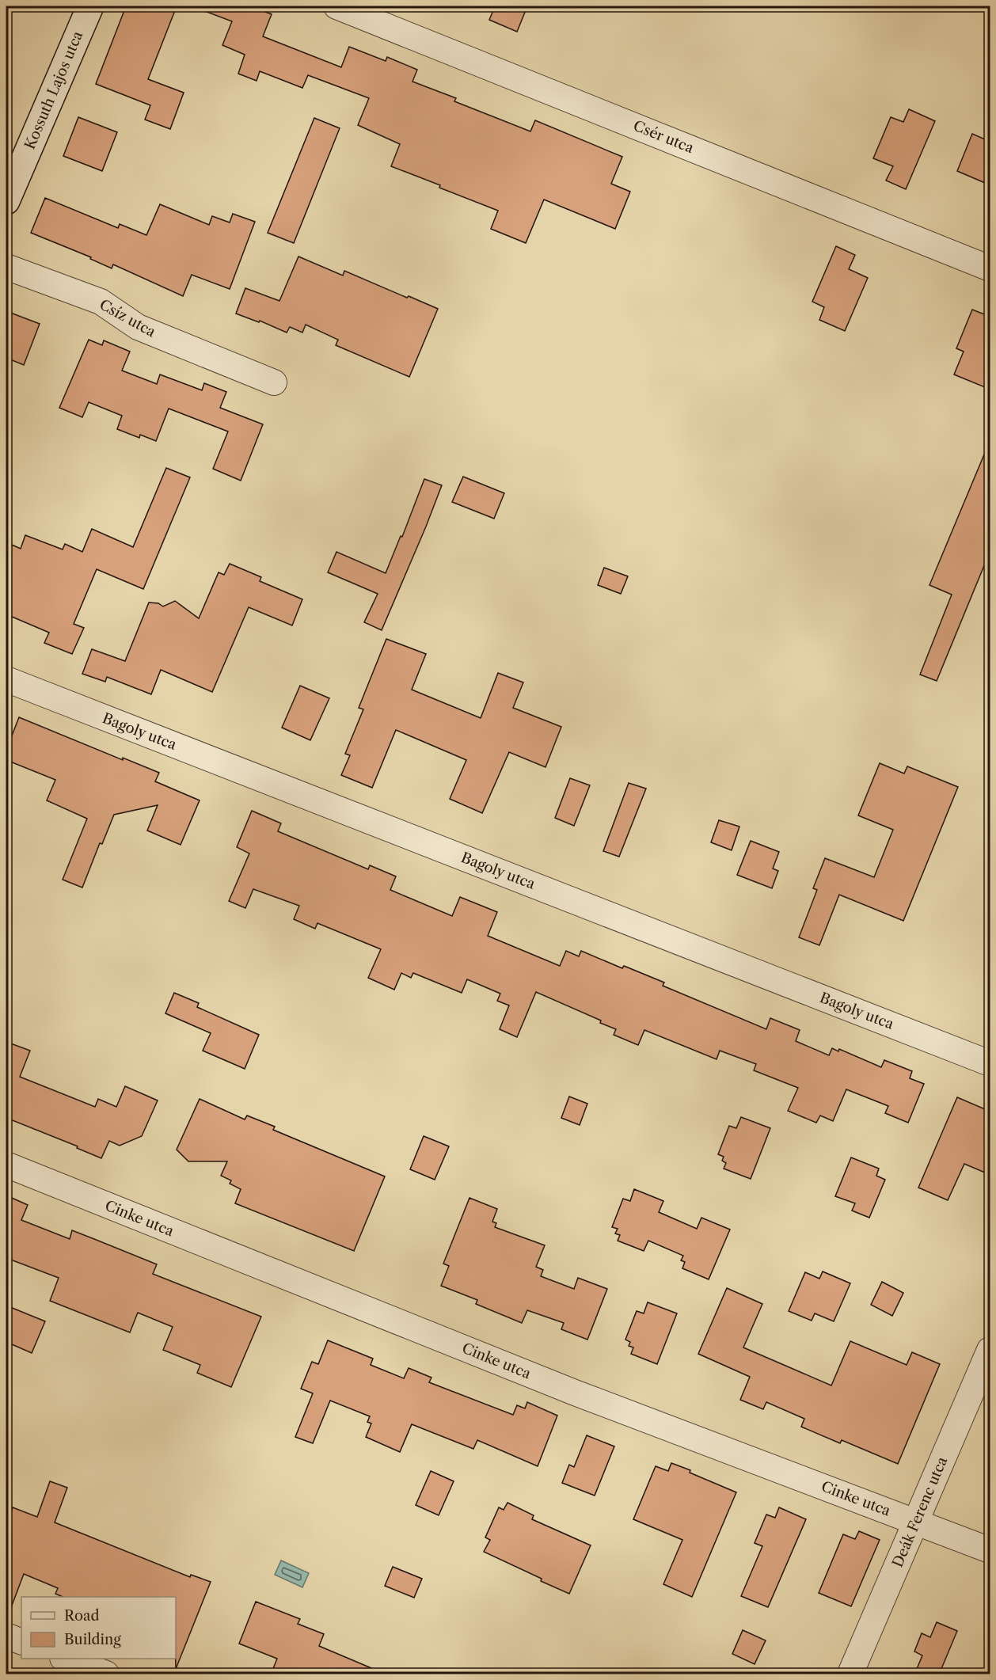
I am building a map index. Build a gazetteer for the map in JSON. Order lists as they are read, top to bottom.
{
  "streets": {
    "street": [
      "Kossuth Lajos utca",
      "Csér utca",
      "Csíz utca",
      "Bagoly utca",
      "Cinke utca",
      "Deák Ferenc utca"
    ]
  },
  "crossings": [
    ["Cinke utca", "Deák Ferenc utca"]
  ],
  "legend": ["Road", "Building"]
}
